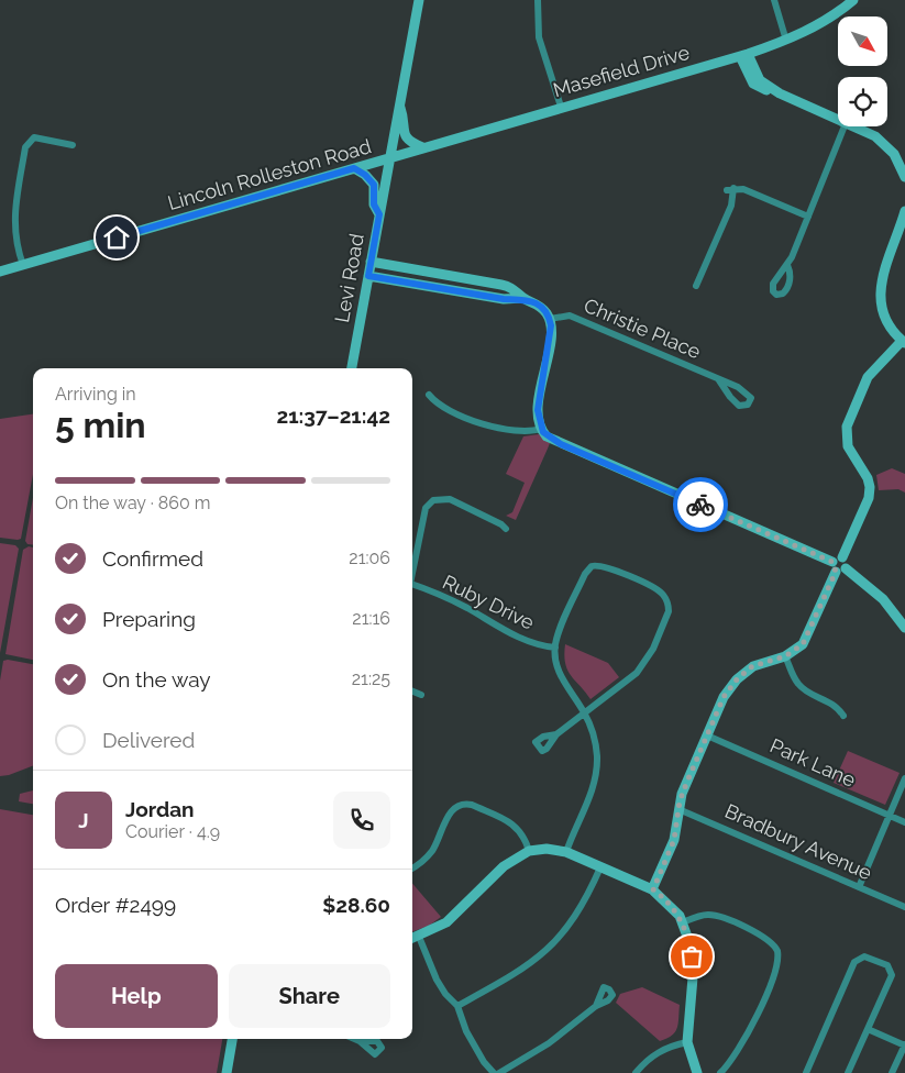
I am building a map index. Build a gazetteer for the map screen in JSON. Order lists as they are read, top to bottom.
{
  "streets": {
    "street": [
      "Masefield Drive",
      "Lincoln Rolleston Road",
      "Levi Road",
      "Christie Place",
      "Ruby Drive",
      "Park Lane",
      "Bradbury Avenue"
    ]
  },
  "crossings": [
    ["Masefield Drive", "Lincoln Rolleston Road"],
    ["Masefield Drive", "Levi Road"],
    ["Lincoln Rolleston Road", "Levi Road"]
  ],
  "north": "bottom right",
  "page": {
    "heading": ["5 min", "Arriving in", "21:37–21:42"],
    "panel": [
      "Jordan",
      "Courier · 4.9",
      "Order #2499",
      "$28.60"
    ],
    "bar": "On the way · 860 m",
    "list": [
      ["Confirmed", "21:06"],
      ["Preparing", "21:16"],
      ["On the way", "21:25"],
      "Delivered"
    ],
    "round": "J",
    "buttons": ["Help", "Share"]
  }
}
